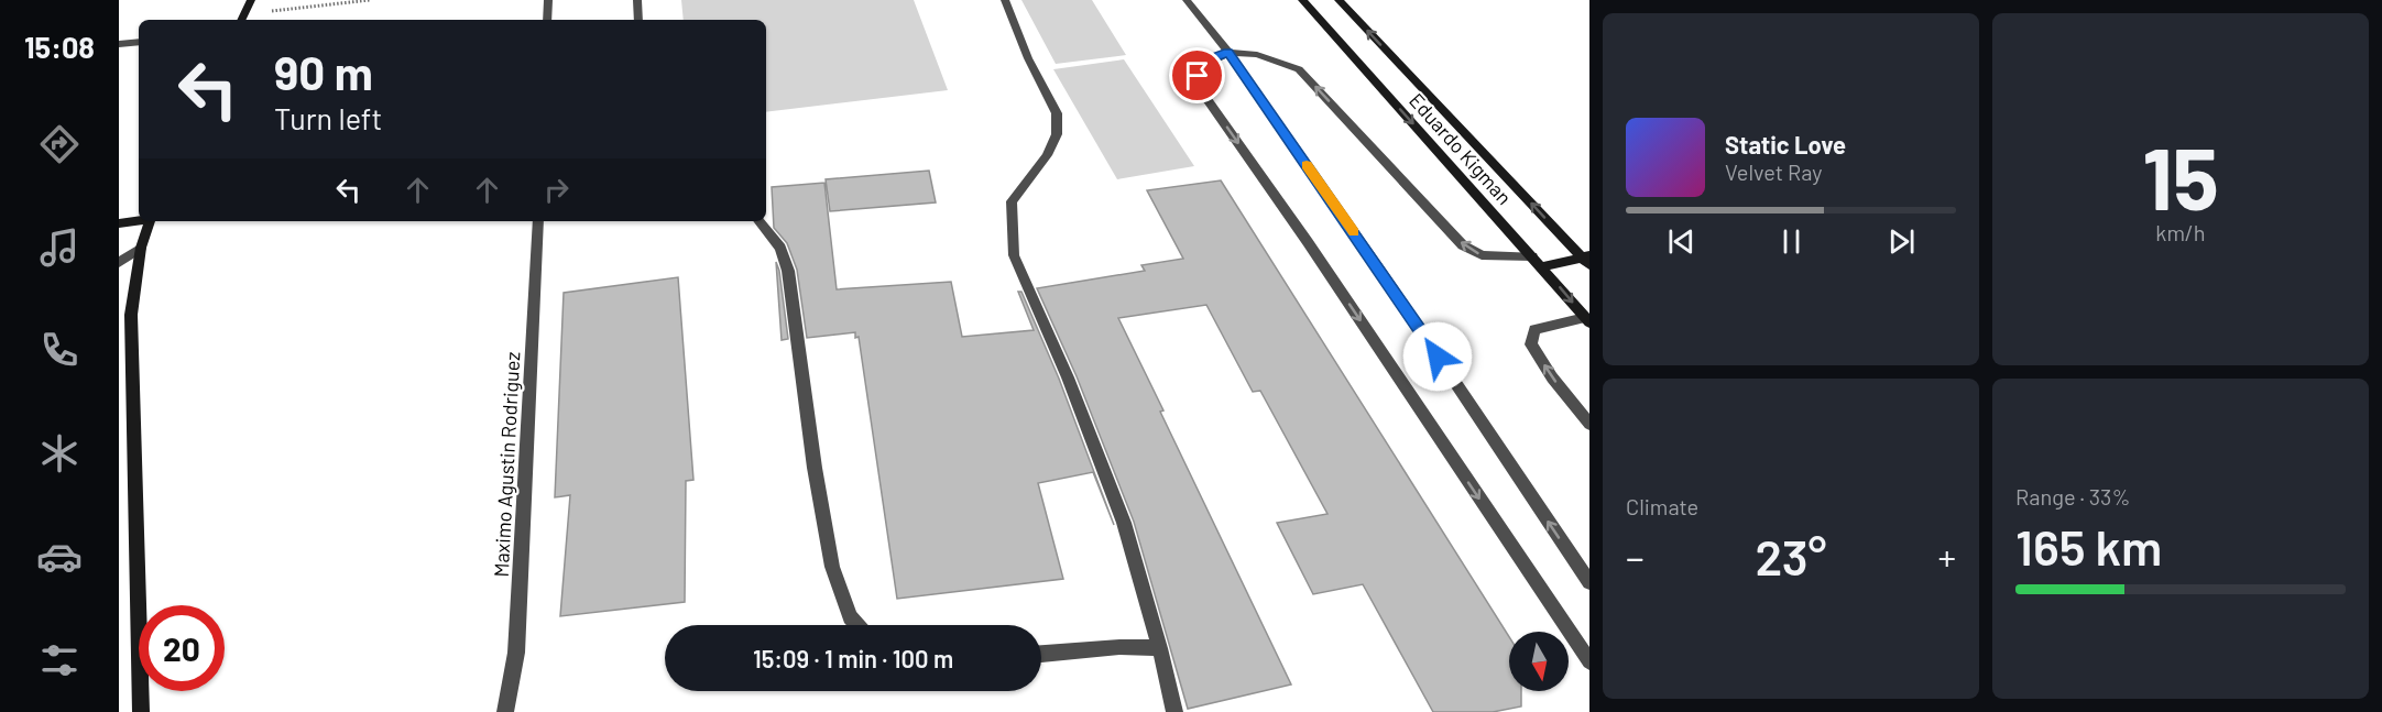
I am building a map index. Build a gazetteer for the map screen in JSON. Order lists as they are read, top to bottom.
{
  "streets": {
    "street": ["Eduardo Kigman", "Maximo Agustin Rodriguez"]
  },
  "north": "bottom",
  "page": {
    "tabs": "15:08",
    "tile": [
      ["15", "km/h"],
      "Climate",
      ["Range · 33%", "165 km"]
    ],
    "turn": ["90 m", "Turn left"],
    "song": ["Static Love", "Velvet Ray"],
    "heat": ["−", "23°", "+"],
    "limit": "20",
    "trip": "15:09 · 1 min · 100 m"
  }
}
